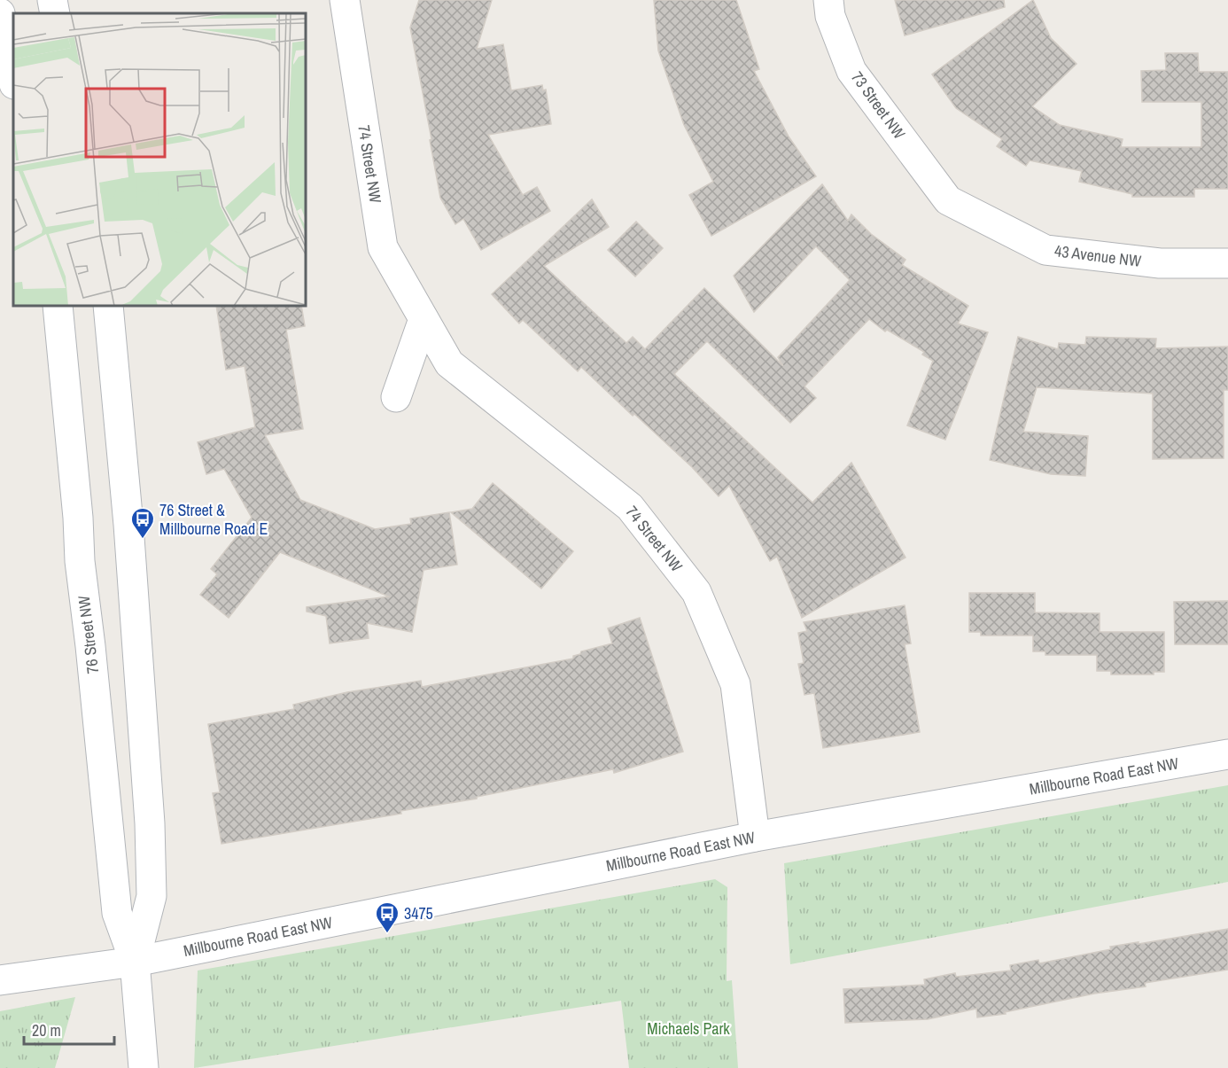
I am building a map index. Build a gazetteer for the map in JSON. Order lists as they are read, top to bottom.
{
  "streets": {
    "street": [
      "73 Street NW",
      "74 Street NW",
      "43 Avenue NW",
      "76 Street NW",
      "Millbourne Road East NW"
    ]
  },
  "crossings": [
    ["73 Street NW", "43 Avenue NW"],
    ["74 Street NW", "Millbourne Road East NW"],
    ["76 Street NW", "Millbourne Road East NW"]
  ],
  "parks": ["Michaels Park"],
  "places": {
    "bus stop": ["76 Street & Millbourne Road E", "3475"]
  },
  "scale_bar": "20 m"
}
